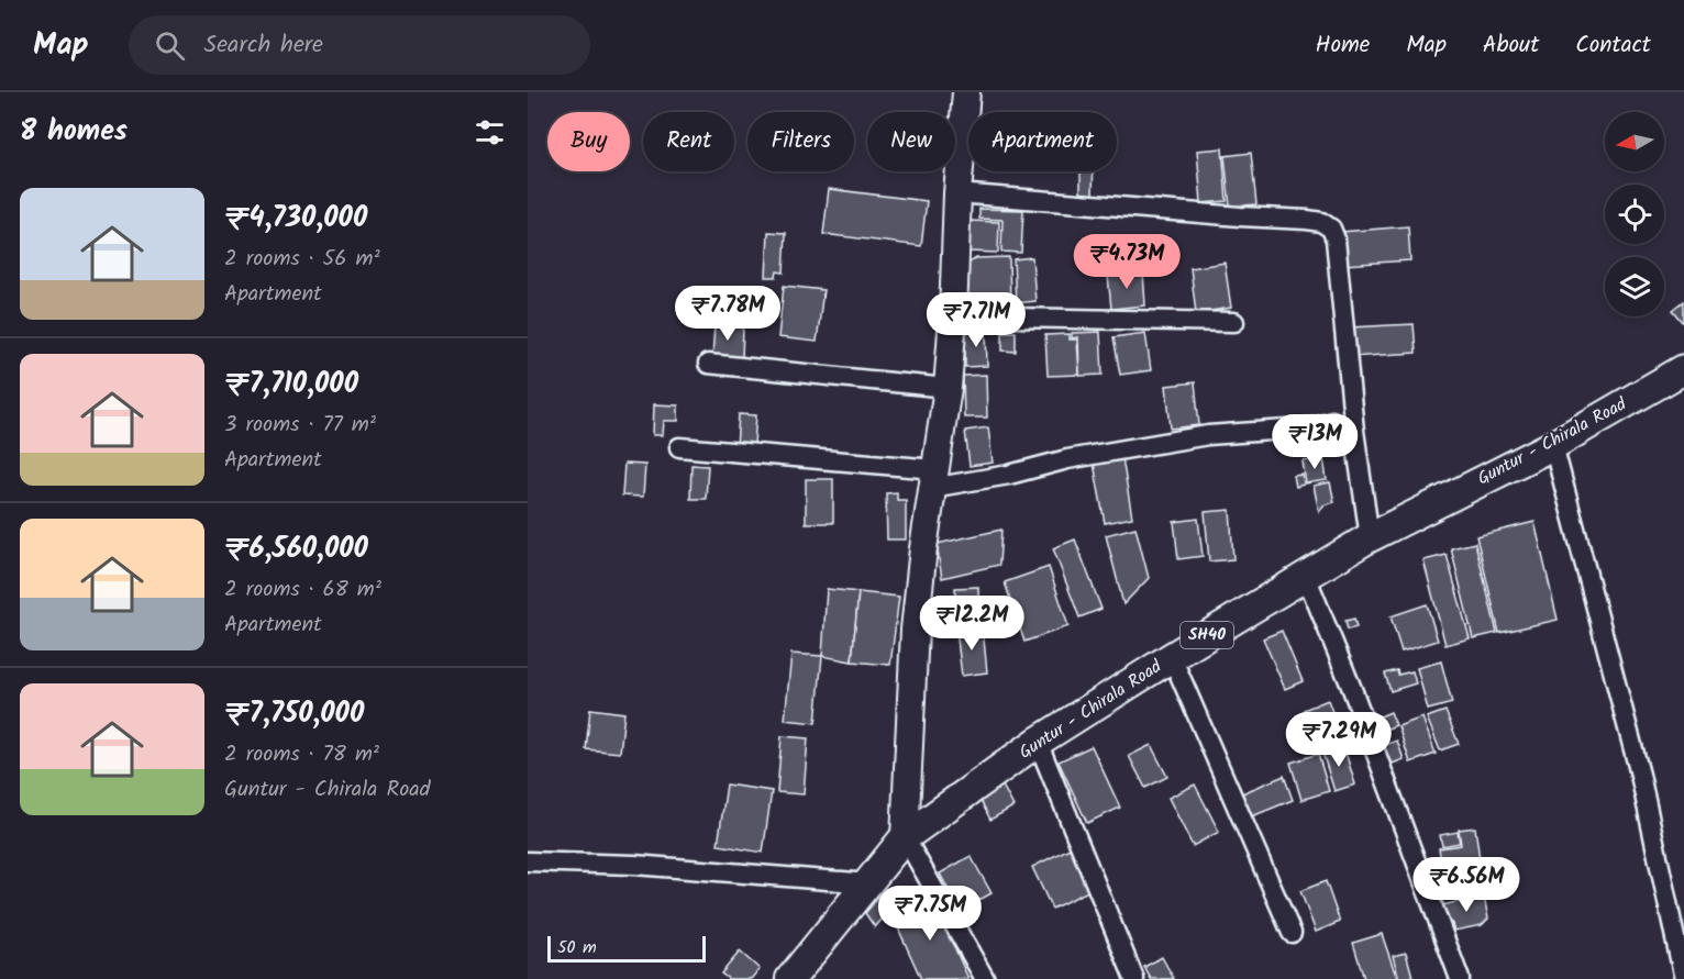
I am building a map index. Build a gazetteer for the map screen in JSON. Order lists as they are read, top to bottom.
{
  "streets": {
    "main road": ["Guntur - Chirala Road", "SH40"]
  },
  "scale_bar": "50 m",
  "north": "left",
  "page": {
    "header": "Map",
    "search": "Search here",
    "nav": [
      "Home",
      "Map",
      "About",
      "Contact"
    ],
    "heading": "8 homes",
    "chip": [
      "Buy",
      "Rent",
      "Filters",
      "New",
      "Apartment"
    ],
    "list": [
      {
        "name": "₹4,730,000",
        "note": "2 rooms · 56 m² · Apartment"
      },
      {
        "name": "₹7,710,000",
        "note": "3 rooms · 77 m² · Apartment"
      },
      {
        "name": "₹6,560,000",
        "note": "2 rooms · 68 m² · Apartment"
      },
      {
        "name": "₹7,750,000",
        "note": "2 rooms · 78 m² · Guntur - Chirala Road"
      }
    ],
    "price": [
      "₹4.73M",
      "₹7.78M",
      "₹7.71M",
      "₹13M",
      "₹12.2M",
      "₹7.29M",
      "₹6.56M",
      "₹7.75M"
    ],
    "scale": "50 m"
  }
}
